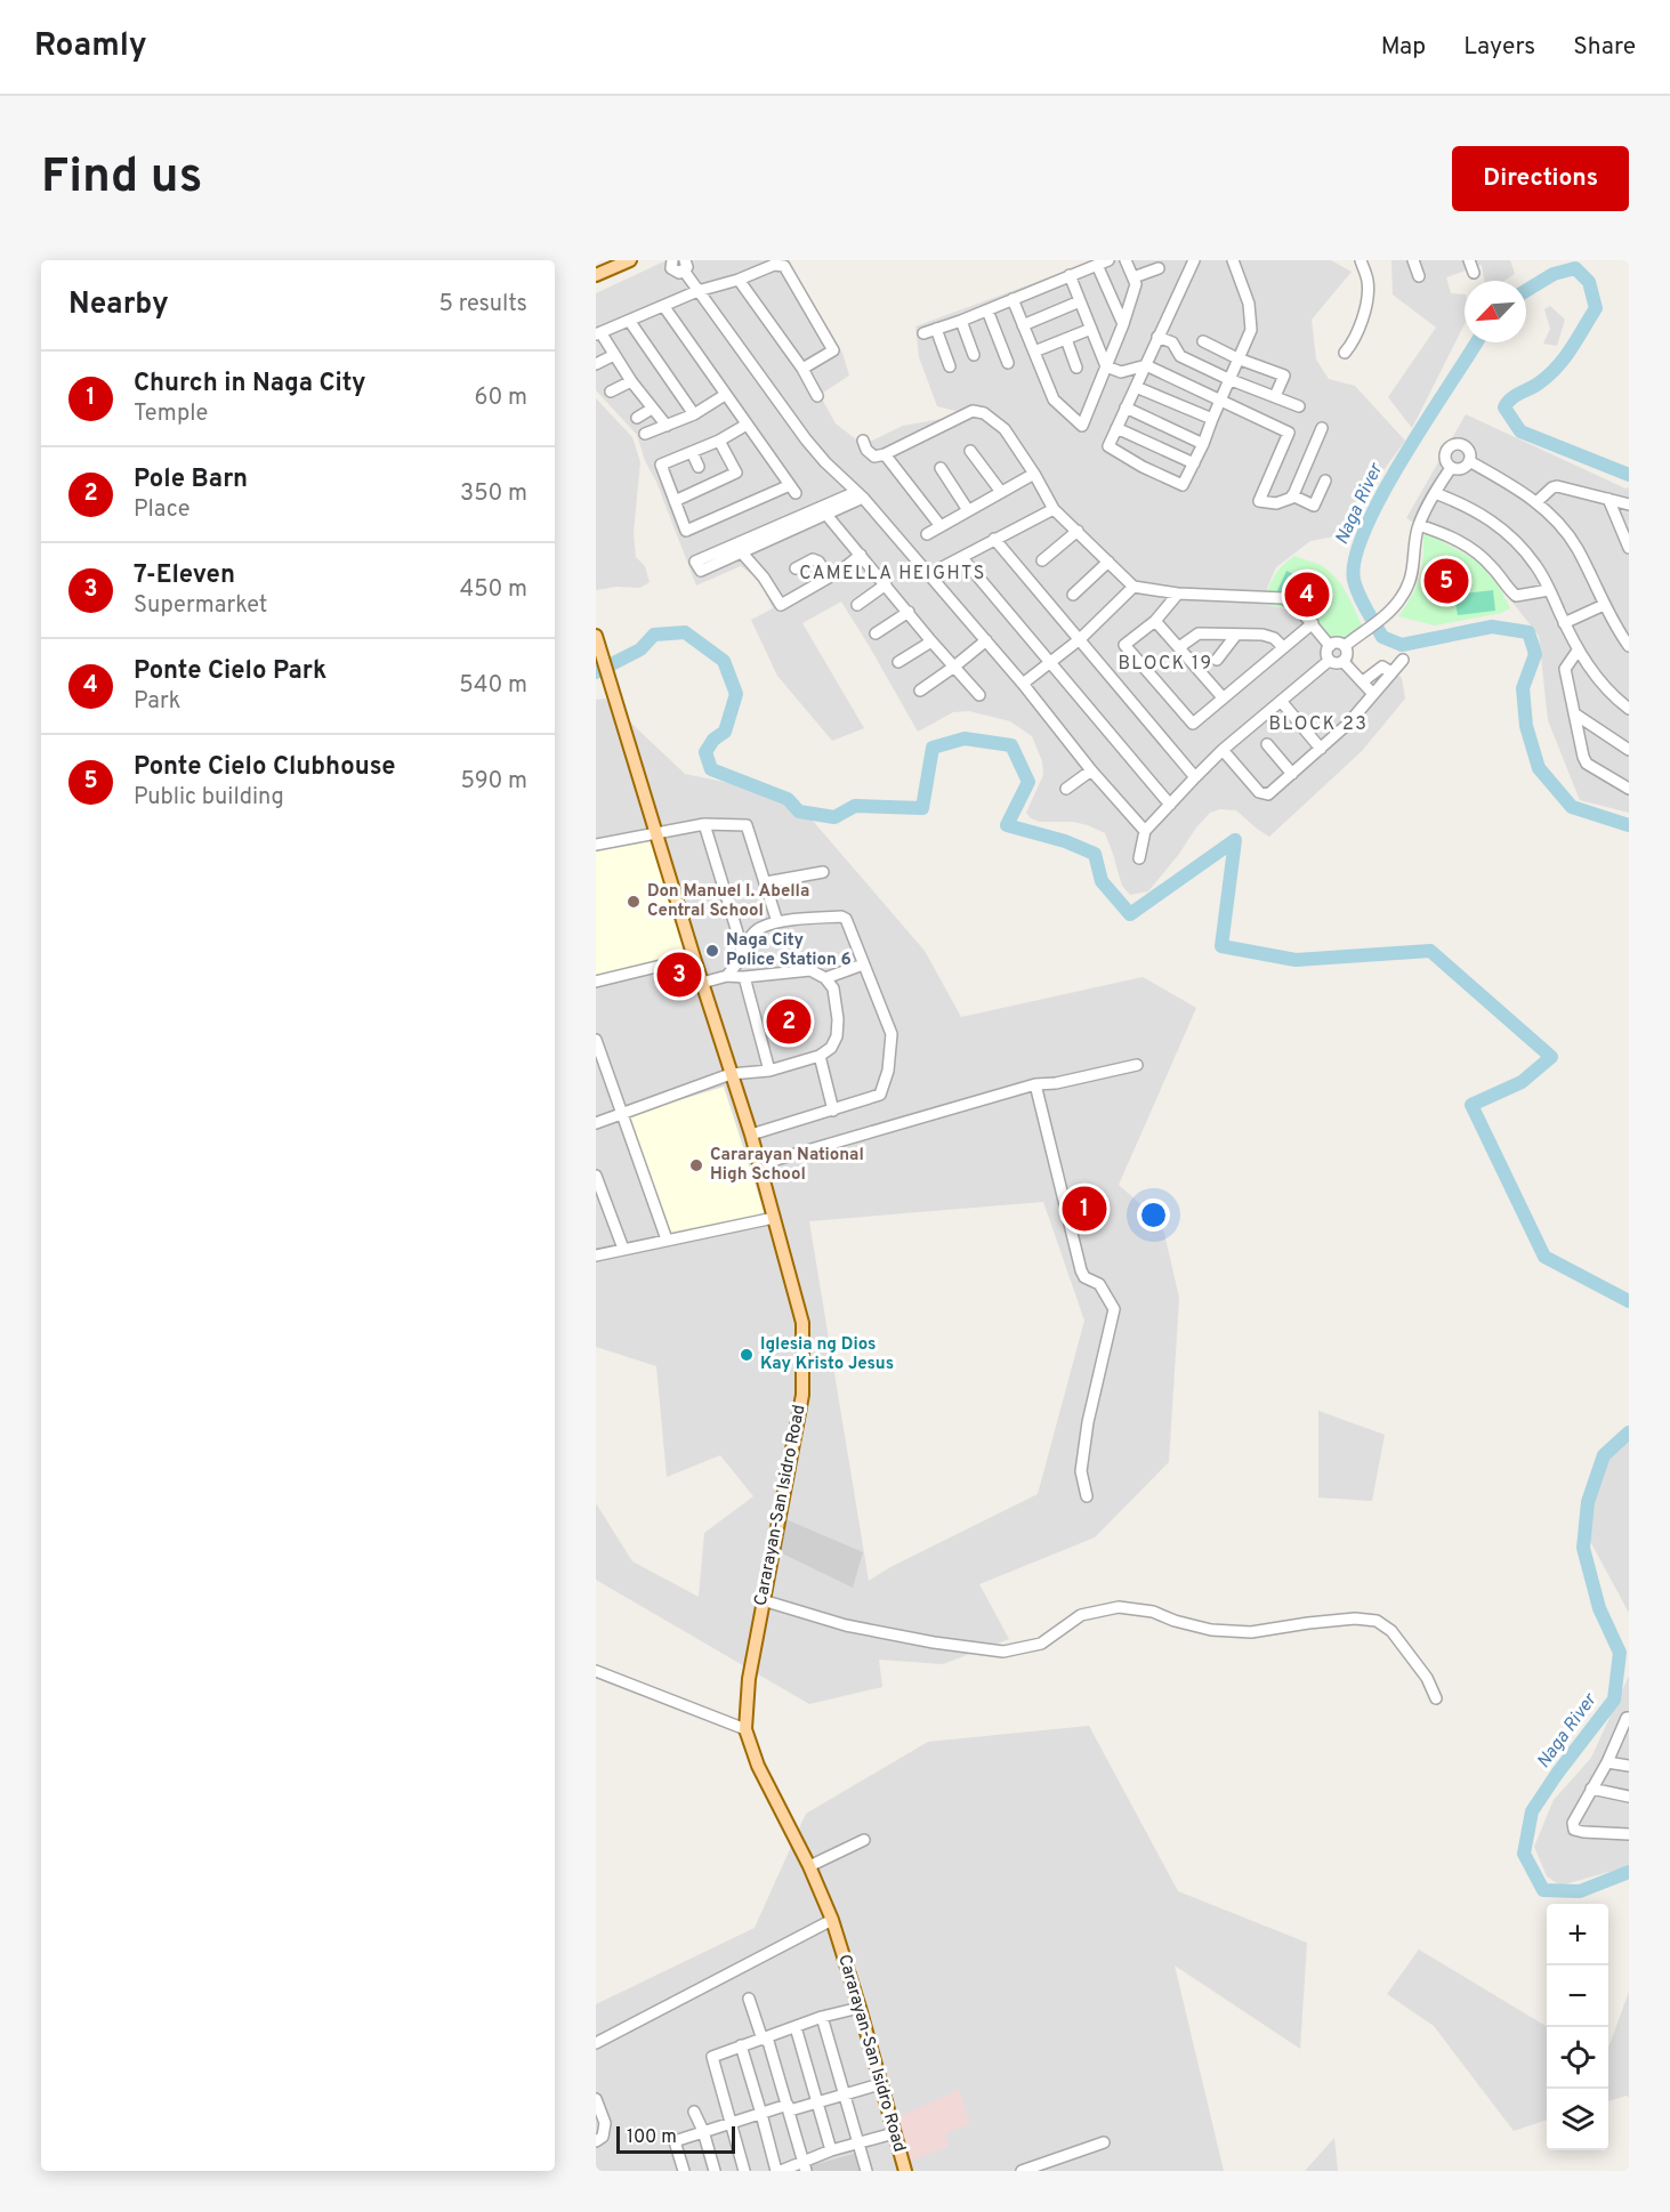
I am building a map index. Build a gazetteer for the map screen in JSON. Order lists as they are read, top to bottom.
{
  "streets": {
    "main road": ["Cararayan-San Isidro Road"]
  },
  "districts": ["CAMELLA HEIGHTS", "BLOCK 19", "BLOCK 23"],
  "water": ["Naga River"],
  "places": [
    "Don Manuel I. Abella Central School",
    "Naga City Police Station 6",
    "Cararayan National High School",
    "Iglesia ng Dios Kay Kristo Jesus"
  ],
  "scale_bar": "100 m",
  "north": "bottom left",
  "page": {
    "header": "Roamly",
    "nav": ["Map", "Layers", "Share"],
    "buttons": "Directions",
    "title": "Find us",
    "heading": ["Nearby", "5 results"],
    "list": [
      {
        "mark": "1",
        "name": "Church in Naga City",
        "note": "Temple",
        "value": "60 m"
      },
      {
        "mark": "2",
        "name": "Pole Barn",
        "note": "Place",
        "value": "350 m"
      },
      {
        "mark": "3",
        "name": "7-Eleven",
        "note": "Supermarket",
        "value": "450 m"
      },
      {
        "mark": "4",
        "name": "Ponte Cielo Park",
        "note": "Park",
        "value": "540 m"
      },
      {
        "mark": "5",
        "name": "Ponte Cielo Clubhouse",
        "note": "Public building",
        "value": "590 m"
      }
    ],
    "pins": [
      "5",
      "4",
      "3",
      "2",
      "1"
    ],
    "map_buttons": ["+", "−"],
    "scale": "100 m"
  }
}
